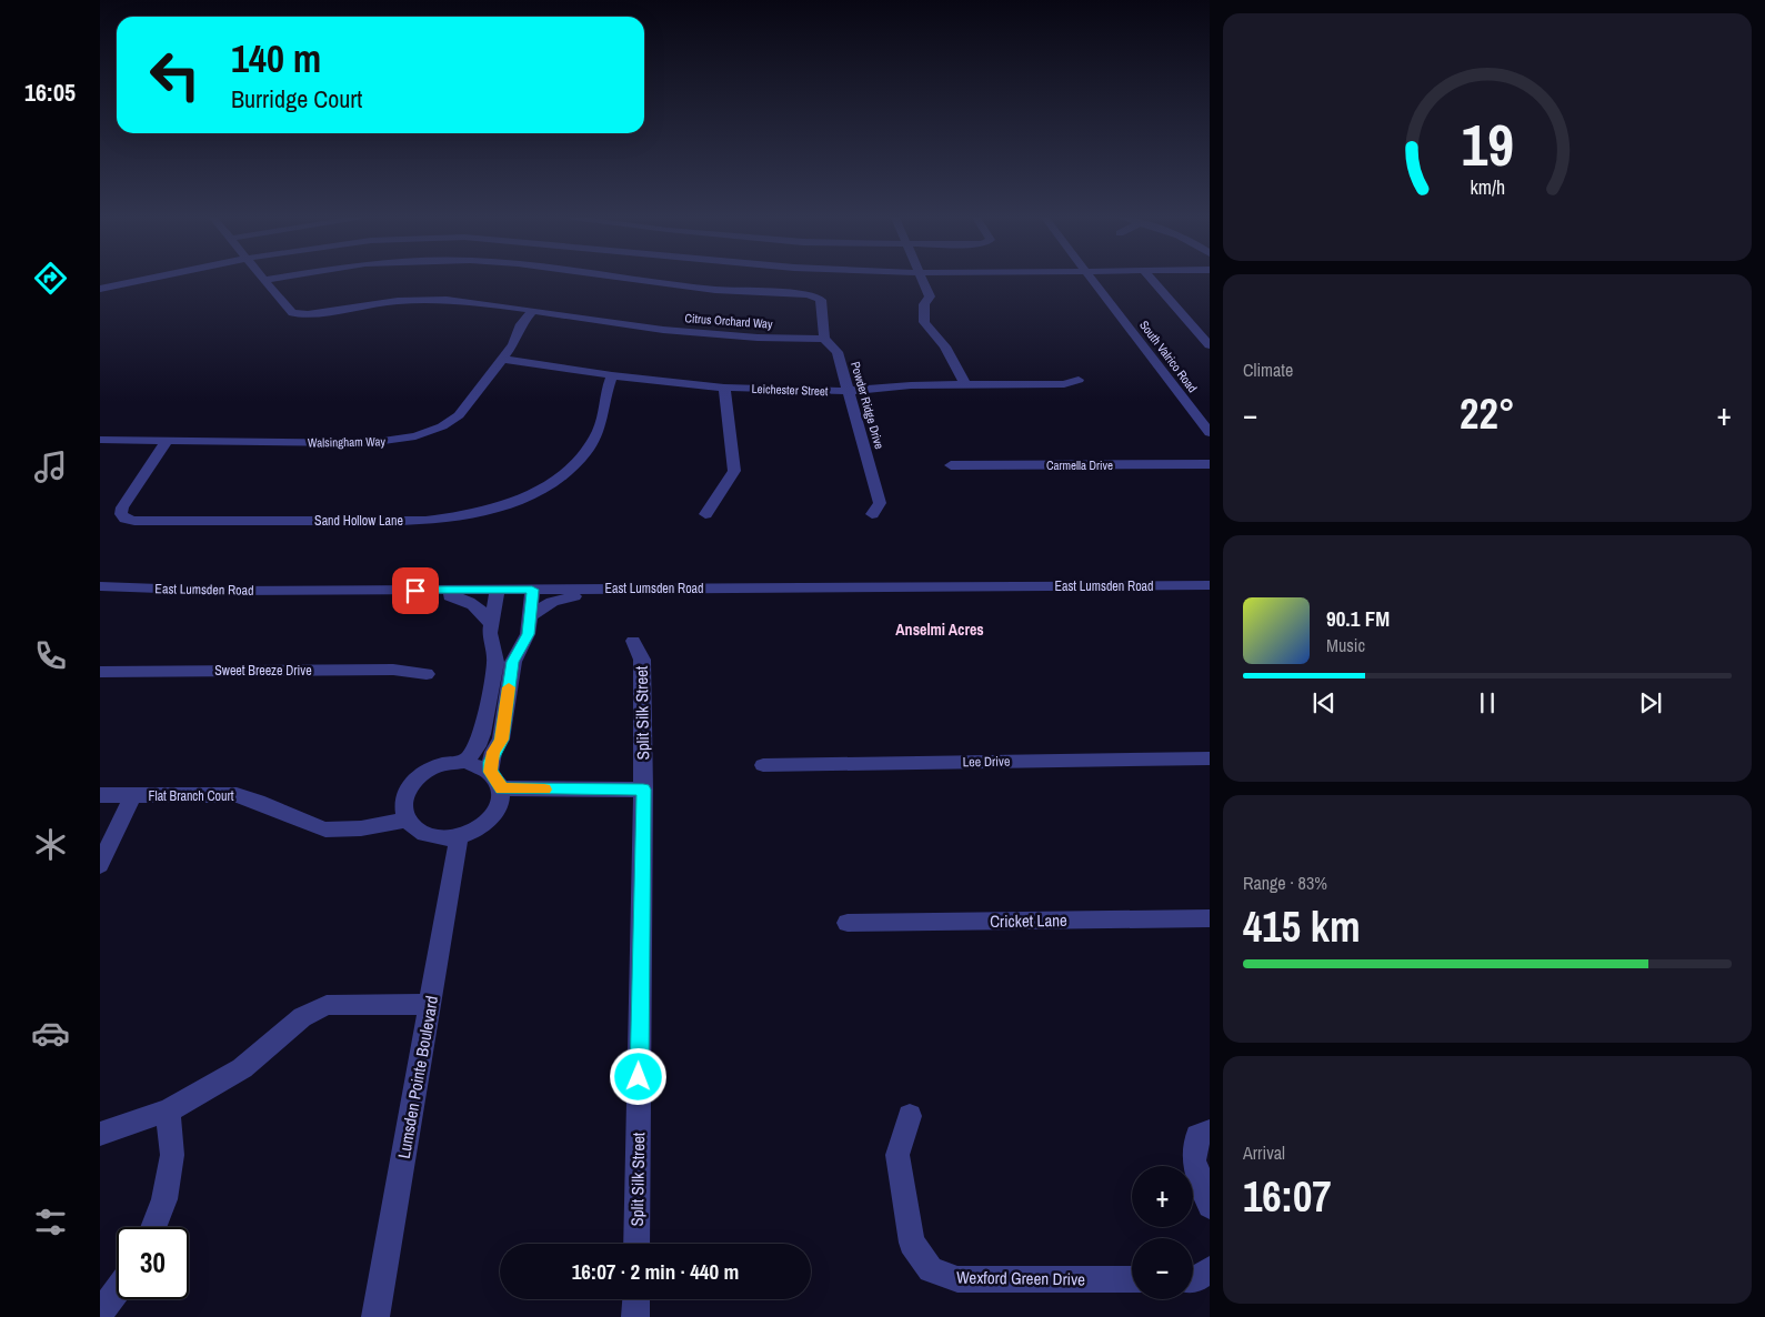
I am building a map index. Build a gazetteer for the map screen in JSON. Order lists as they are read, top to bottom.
{
  "streets": {
    "street": [
      "Citrus Orchard Way",
      "South Valrico Road",
      "Leichester Street",
      "Powder Ridge Drive",
      "Walsingham Way",
      "Carmella Drive",
      "Sand Hollow Lane",
      "East Lumsden Road",
      "Sweet Breeze Drive",
      "Split Silk Street",
      "Lee Drive",
      "Flat Branch Court",
      "Cricket Lane",
      "Lumsden Pointe Boulevard",
      "Wexford Green Drive"
    ]
  },
  "crossings": [
    ["Citrus Orchard Way", "Powder Ridge Drive"],
    ["Citrus Orchard Way", "Walsingham Way"],
    ["Leichester Street", "Powder Ridge Drive"],
    ["Leichester Street", "Walsingham Way"],
    ["Leichester Street", "Sand Hollow Lane"],
    ["Walsingham Way", "Sand Hollow Lane"],
    ["Flat Branch Court", "Lumsden Pointe Boulevard"]
  ],
  "districts": ["Anselmi Acres"],
  "page": {
    "tabs": "16:05",
    "turn": ["140 m", "Burridge Court"],
    "tile": [
      "Climate",
      ["Range · 83%", "415 km"],
      ["Arrival", "16:07"]
    ],
    "heat": ["−", "22°", "+"],
    "song": ["90.1 FM", "Music"],
    "map_buttons": ["+", "−"],
    "limit": "30",
    "trip": "16:07 · 2 min · 440 m",
    "gauge": ["19", "km/h"]
  }
}
